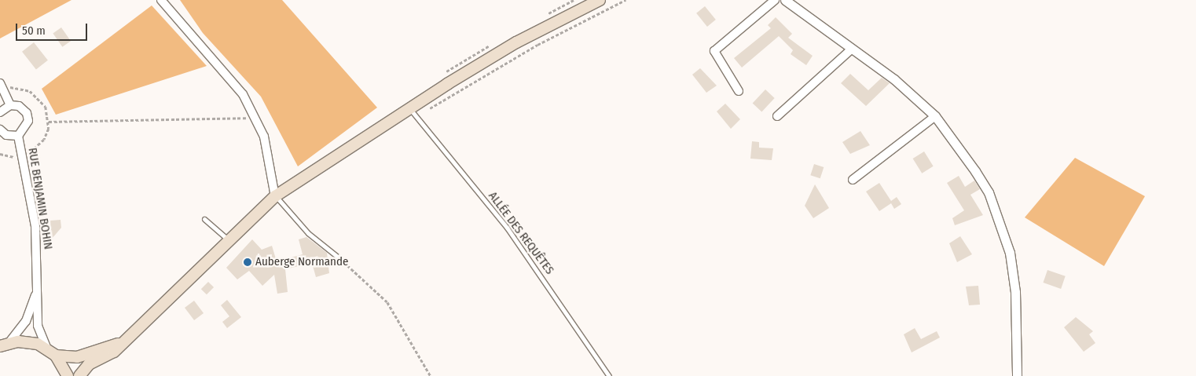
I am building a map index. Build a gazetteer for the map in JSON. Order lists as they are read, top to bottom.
{
  "streets": {
    "street": ["RUE BENJAMIN BOHIN"],
    "lane": ["ALLÉE DES REQUÊTES"]
  },
  "places": ["Auberge Normande"],
  "scale_bar": "50 m"
}
